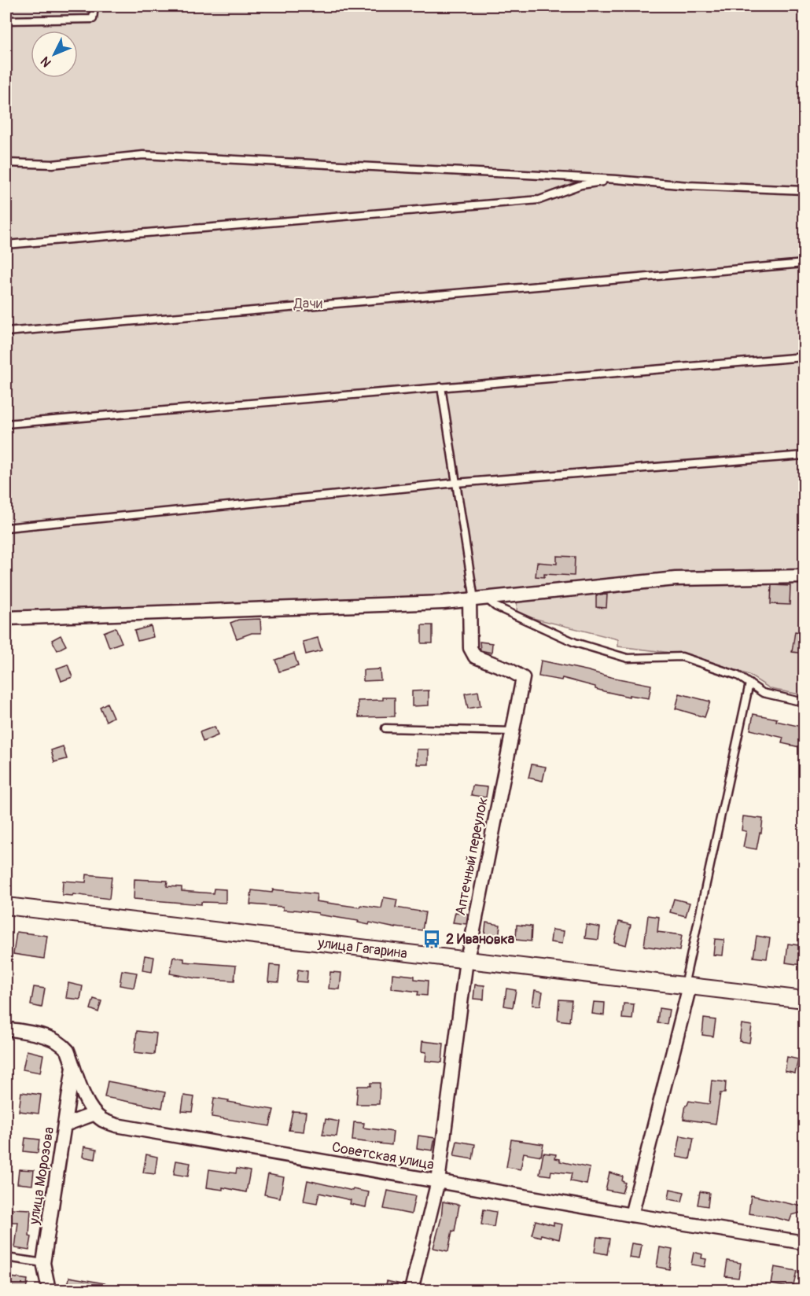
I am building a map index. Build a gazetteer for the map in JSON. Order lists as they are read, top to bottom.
{
  "streets": {
    "street": [
      "Аптечный переулок",
      "улица Гагарина",
      "Советская улица",
      "улица Морозова"
    ]
  },
  "crossings": [
    ["Аптечный переулок", "улица Гагарина"],
    ["Аптечный переулок", "Советская улица"]
  ],
  "parks": ["Дачи"],
  "places": {
    "bus stop": ["2 Ивановка"]
  },
  "north": "bottom left"
}
